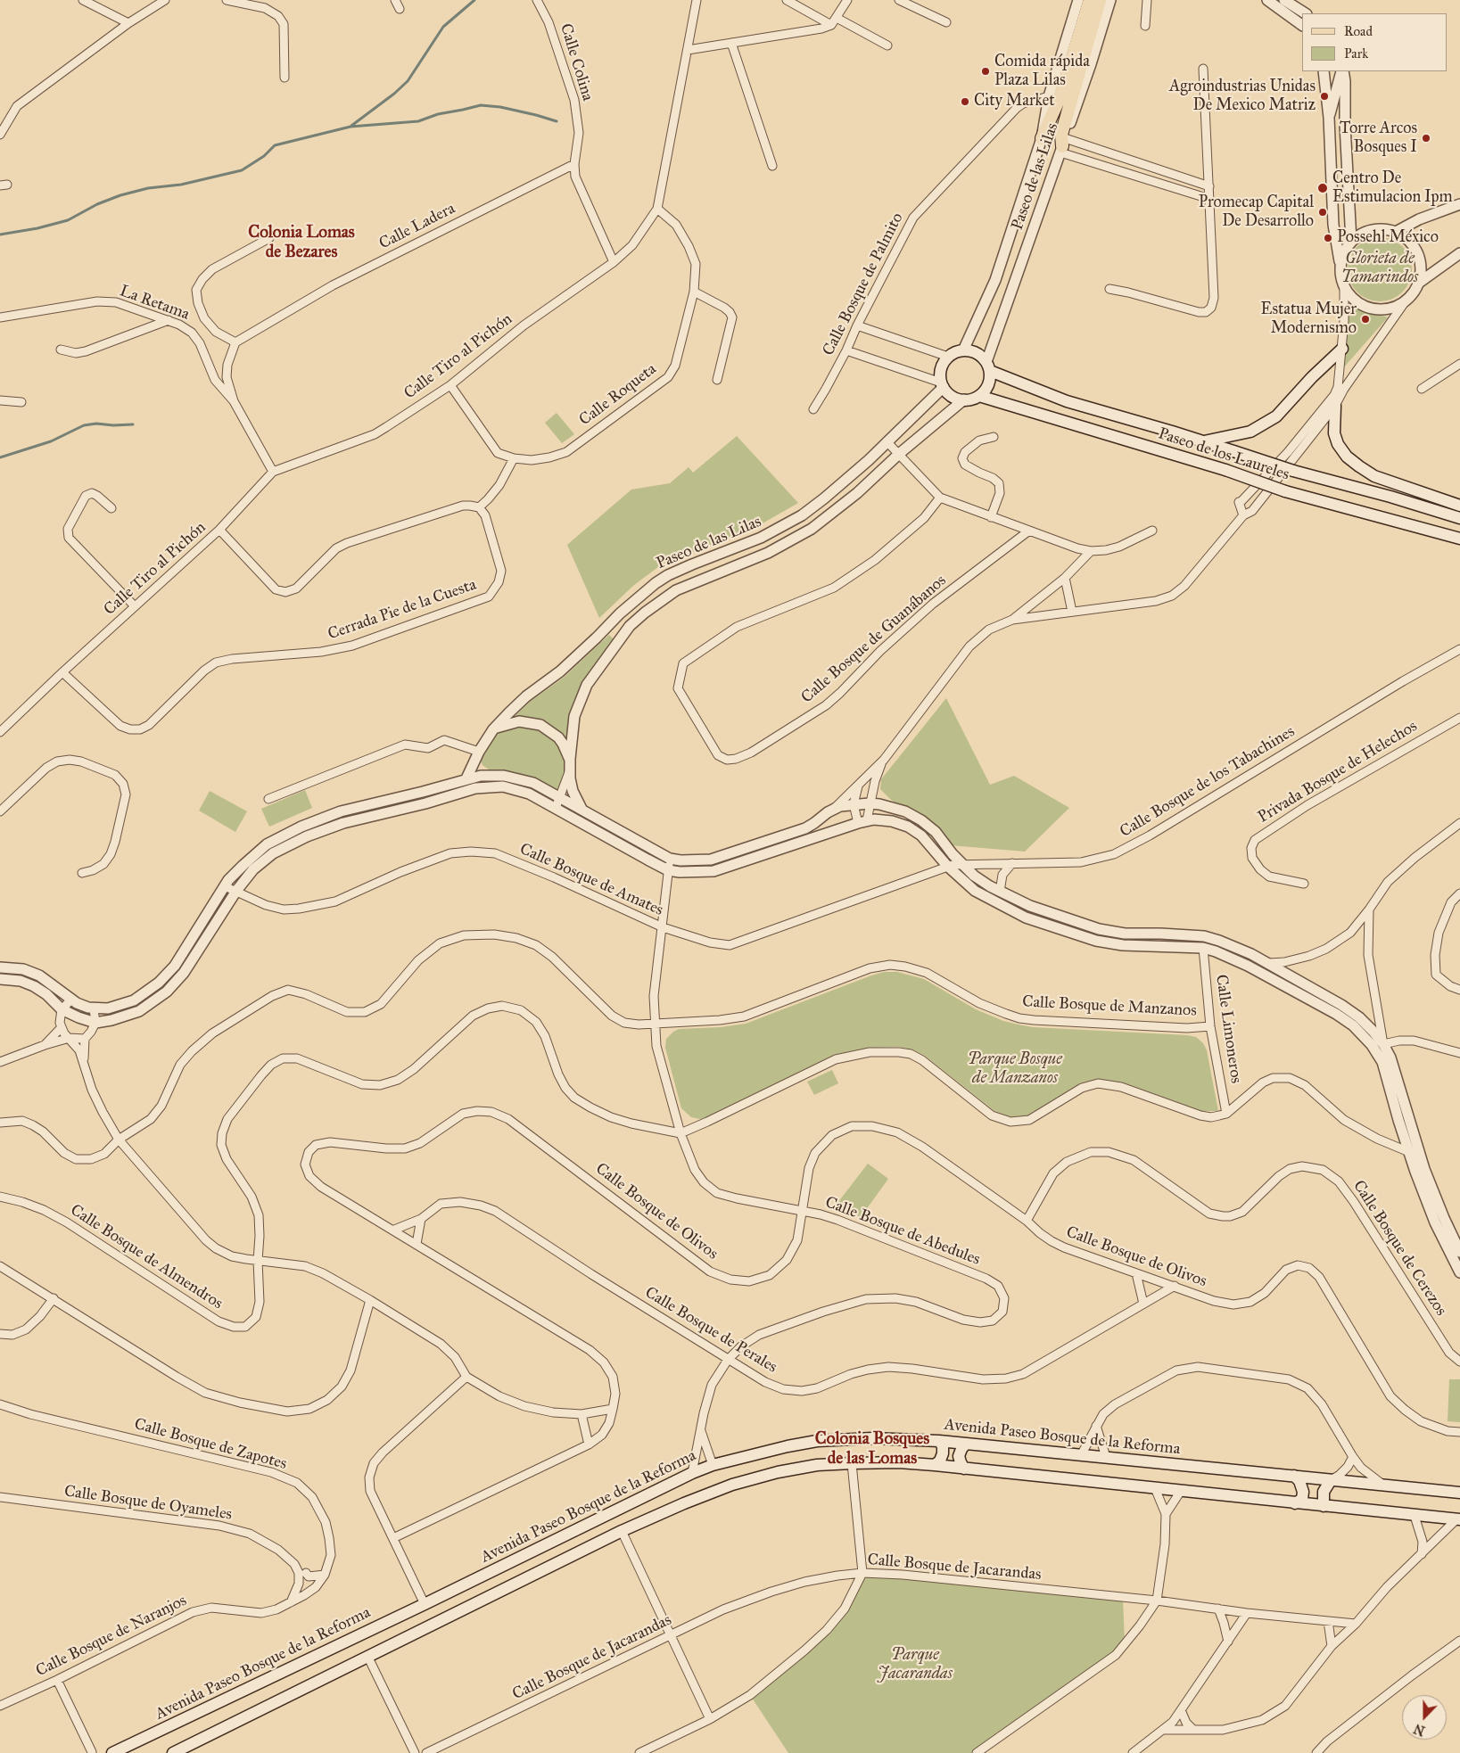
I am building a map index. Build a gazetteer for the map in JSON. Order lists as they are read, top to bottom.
{
  "streets": {
    "main road": ["Paseo de los Laureles", "Avenida Paseo Bosque de la Reforma"],
    "street": [
      "Calle Colina",
      "Paseo de las Lilas",
      "Calle Ladera",
      "Calle Bosque de Palmito",
      "La Retama",
      "Calle Tiro al Pichón",
      "Calle Roqueta",
      "Cerrada Pie de la Cuesta",
      "Calle Bosque de Guanábanos",
      "Privada Bosque de Helechos",
      "Calle Bosque de los Tabachines",
      "Calle Bosque de Amates",
      "Calle Bosque de Manzanos",
      "Calle Limoneros",
      "Calle Bosque de Olivos",
      "Calle Bosque de Abedules",
      "Calle Bosque de Cerezos",
      "Calle Bosque de Almendros",
      "Calle Bosque de Perales",
      "Calle Bosque de Zapotes",
      "Calle Bosque de Oyameles",
      "Calle Bosque de Jacarandas",
      "Calle Bosque de Naranjos"
    ]
  },
  "crossings": [
    ["Calle Colina", "Calle Ladera"],
    ["Calle Colina", "Calle Tiro al Pichón"],
    ["Paseo de las Lilas", "Calle Bosque de Palmito"],
    ["Paseo de las Lilas", "Paseo de los Laureles"],
    ["La Retama", "Calle Tiro al Pichón"],
    ["Calle Tiro al Pichón", "Calle Roqueta"],
    ["Calle Tiro al Pichón", "Cerrada Pie de la Cuesta"],
    ["Calle Bosque de los Tabachines", "Calle Bosque de Amates"],
    ["Calle Bosque de Amates", "Calle Bosque de Abedules"],
    ["Calle Bosque de Manzanos", "Calle Limoneros"],
    ["Calle Bosque de Manzanos", "Calle Bosque de Abedules"],
    ["Calle Bosque de Olivos", "Calle Bosque de Abedules"],
    ["Calle Bosque de Olivos", "Calle Bosque de Cerezos"],
    ["Calle Bosque de Olivos", "Calle Bosque de Perales"],
    ["Calle Bosque de Abedules", "Calle Bosque de Almendros"],
    ["Calle Bosque de Abedules", "Calle Bosque de Perales"],
    ["Calle Bosque de Abedules", "Avenida Paseo Bosque de la Reforma"],
    ["Calle Bosque de Zapotes", "Calle Bosque de Oyameles"],
    ["Calle Bosque de Zapotes", "Calle Bosque de Naranjos"],
    ["Calle Bosque de Oyameles", "Calle Bosque de Naranjos"]
  ],
  "districts": ["Colonia Lomas de Bezares", "Colonia Bosques de las Lomas"],
  "parks": ["Glorieta de Tamarindos", "Parque Bosque de Manzanos", "Parque Jacarandas"],
  "places": [
    "Comida rápida Plaza Lilas",
    "Agroindustrias Unidas De Mexico Matriz",
    "City Market",
    "Torre Arcos Bosques I",
    "Centro De Estimulacion Ipm",
    "Promecap Capital De Desarrollo",
    "Possehl México",
    "Estatua Mujer Modernismo"
  ],
  "legend": ["Road", "Park"],
  "north": "bottom"
}
